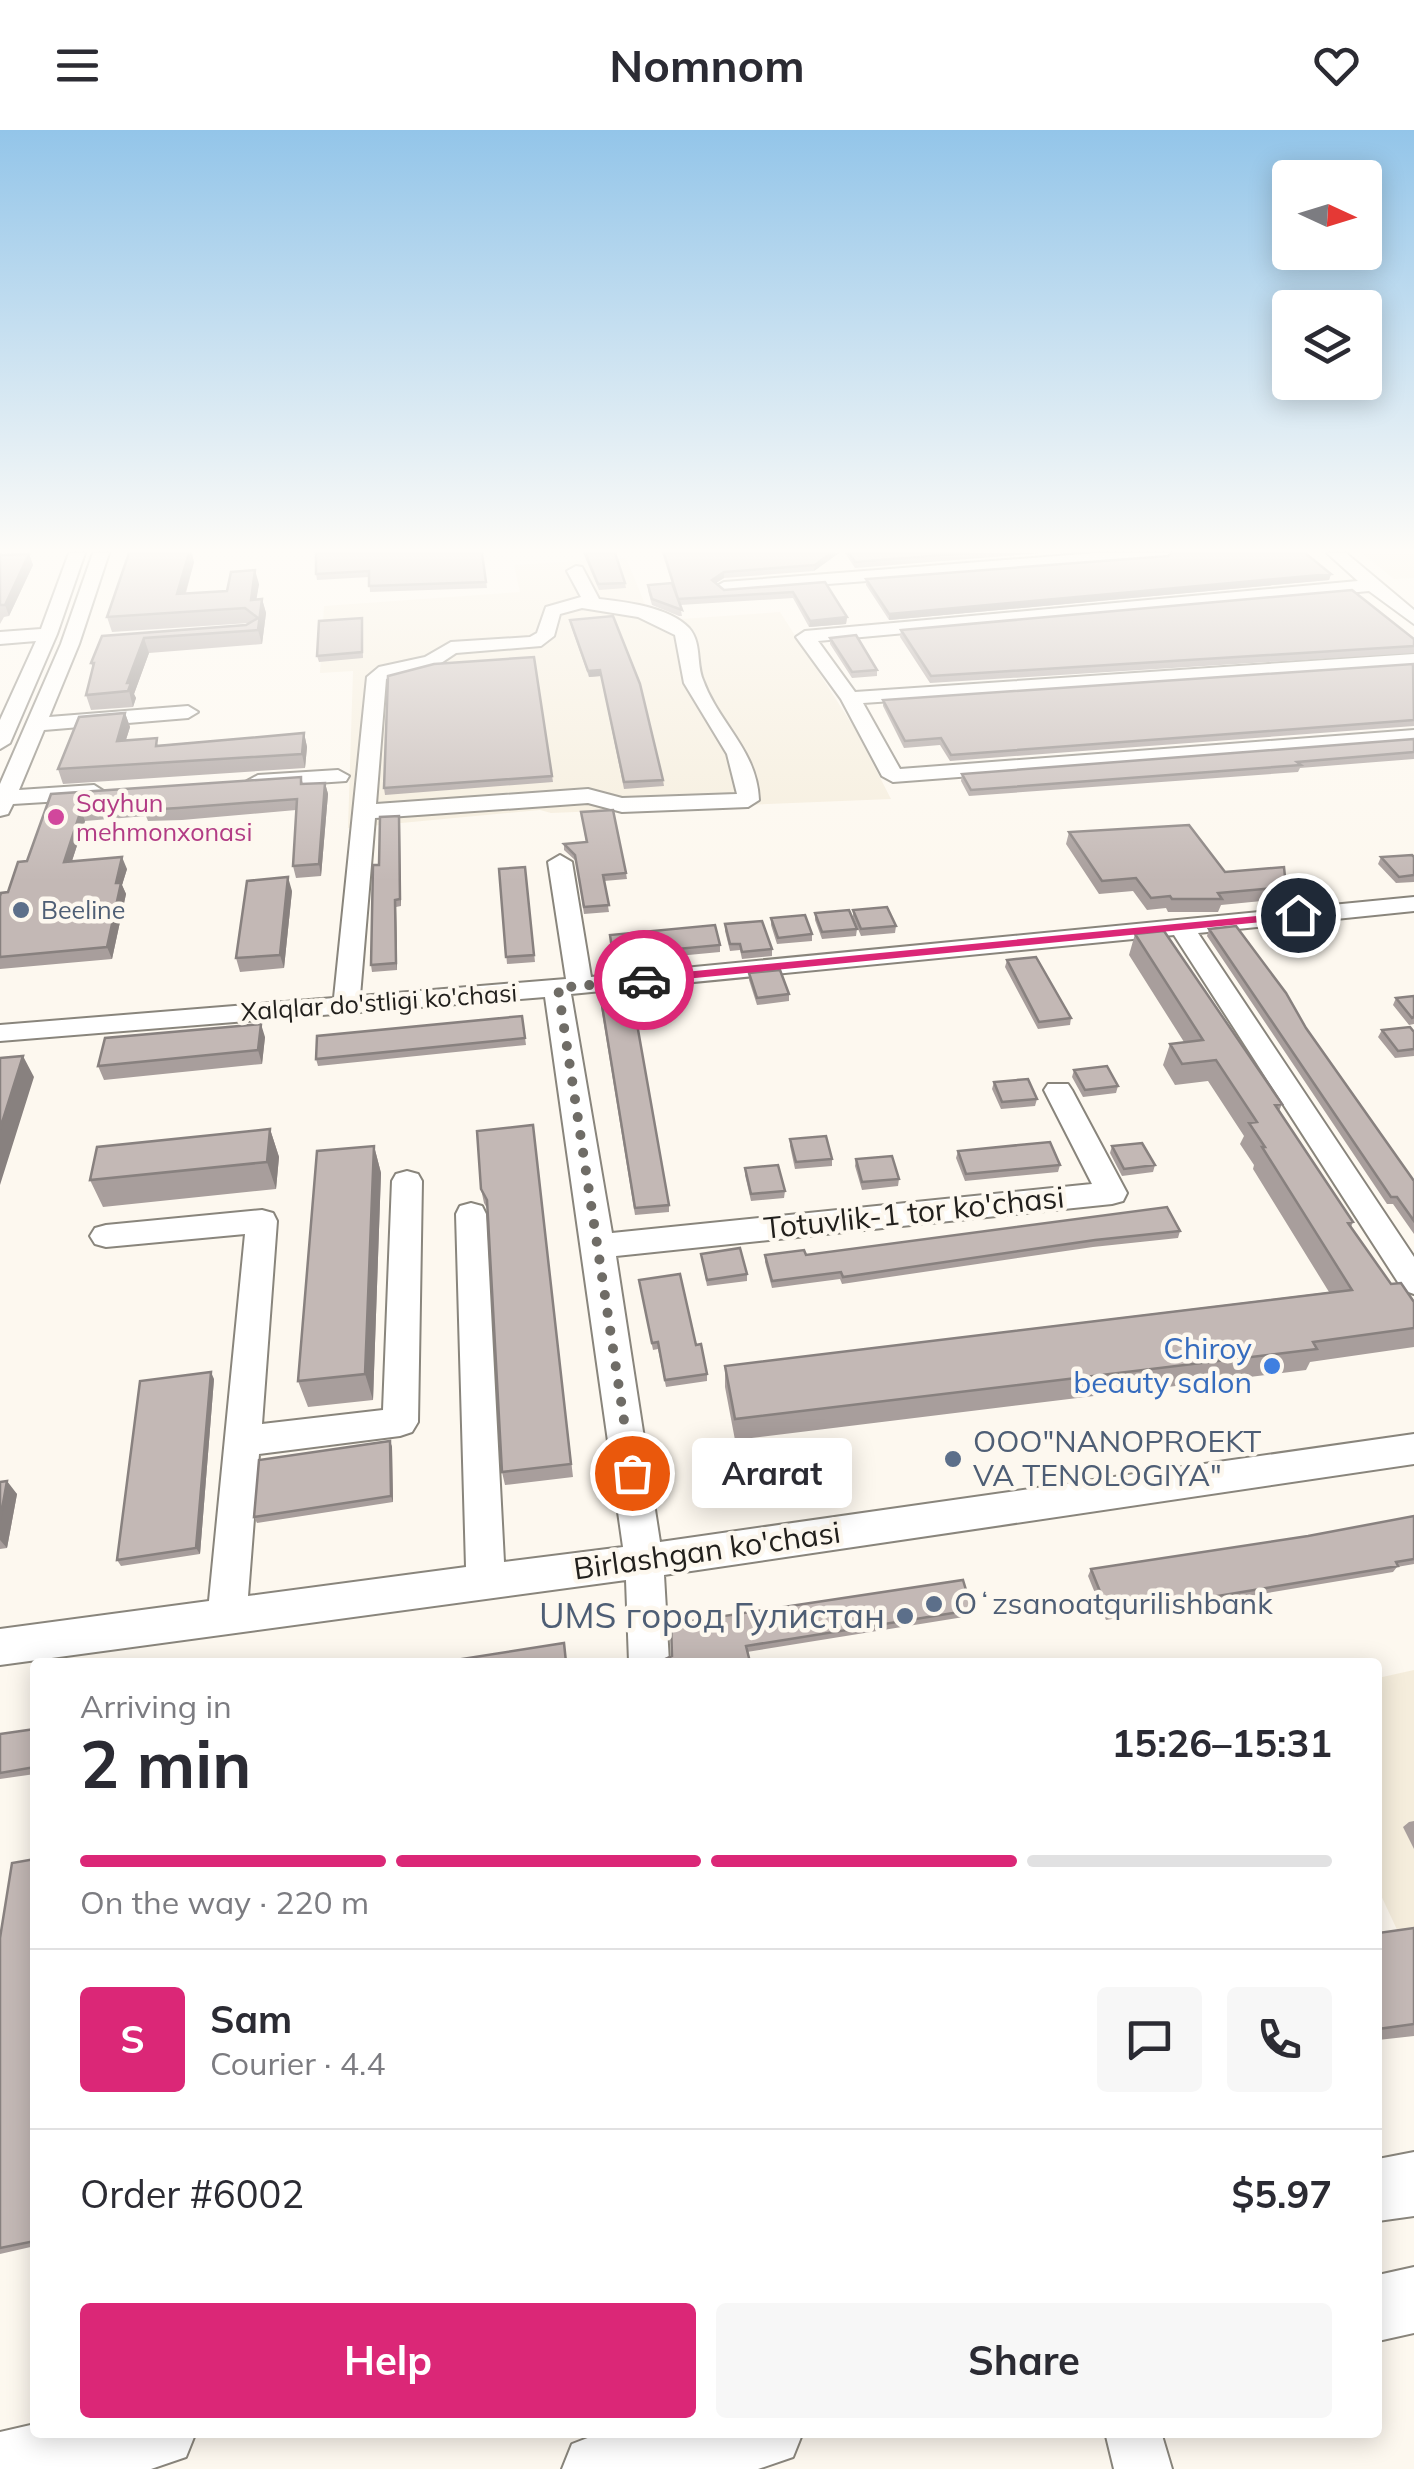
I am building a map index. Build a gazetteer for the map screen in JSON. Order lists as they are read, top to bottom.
{
  "streets": {
    "street": ["Xalqlar do'stligi ko'chasi", "Totuvlik-1 tor ko'chasi", "Birlashgan ko'chasi"]
  },
  "places": [
    "Sayhun mehmonxonasi",
    "Beeline",
    "Chiroy beauty salon",
    "ООО\"NANOPROEKT VA TENOLOGIYA\"",
    "Ararat",
    "Oʻzsanoatqurilishbank",
    "UMS город Гулистан"
  ],
  "north": "right",
  "page": {
    "header": "Nomnom",
    "bubble": "Ararat",
    "heading": ["2 min", "Arriving in", "15:26–15:31"],
    "panel": [
      "Sam",
      "Courier · 4.4",
      "Order #6002",
      "$5.97"
    ],
    "bar": "On the way · 220 m",
    "round": "S",
    "buttons": ["Help", "Share"]
  }
}
